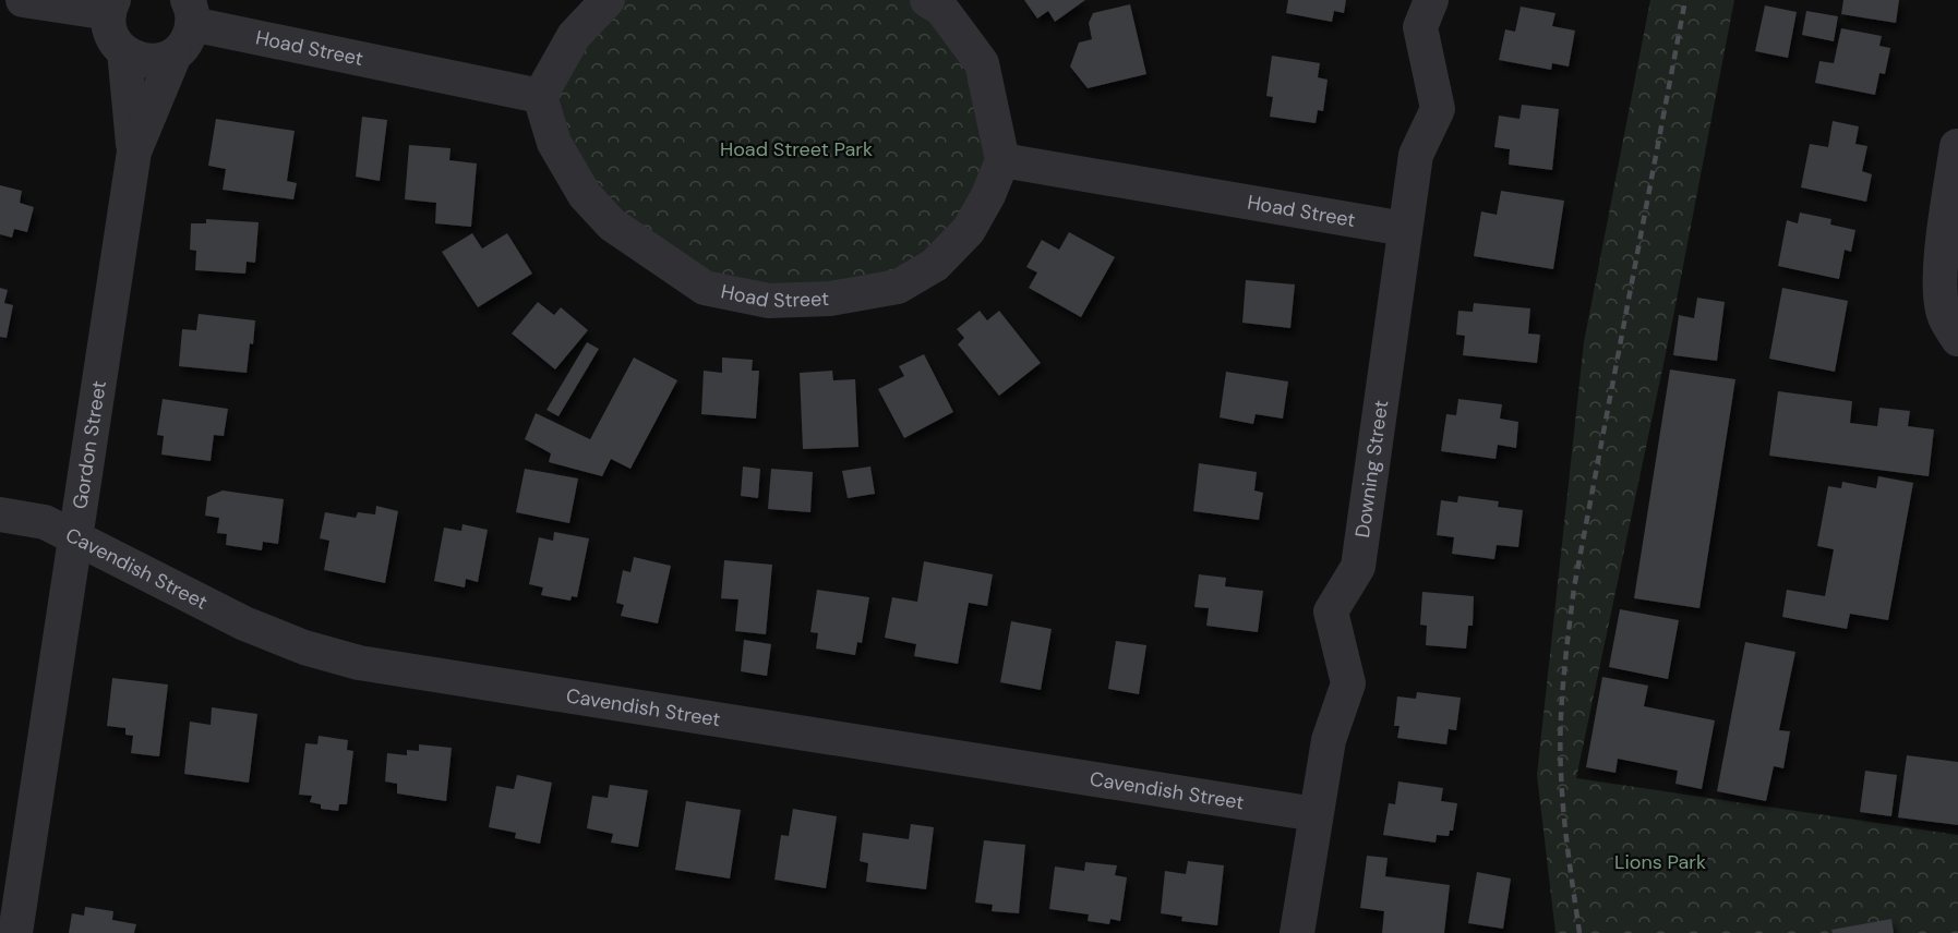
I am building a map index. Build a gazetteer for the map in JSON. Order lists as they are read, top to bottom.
{
  "streets": {
    "street": [
      "Hoad Street",
      "Gordon Street",
      "Downing Street",
      "Cavendish Street"
    ]
  },
  "crossings": [
    ["Hoad Street", "Gordon Street"],
    ["Hoad Street", "Downing Street"],
    ["Gordon Street", "Cavendish Street"],
    ["Downing Street", "Cavendish Street"]
  ],
  "parks": ["Hoad Street Park", "Lions Park"]
}
